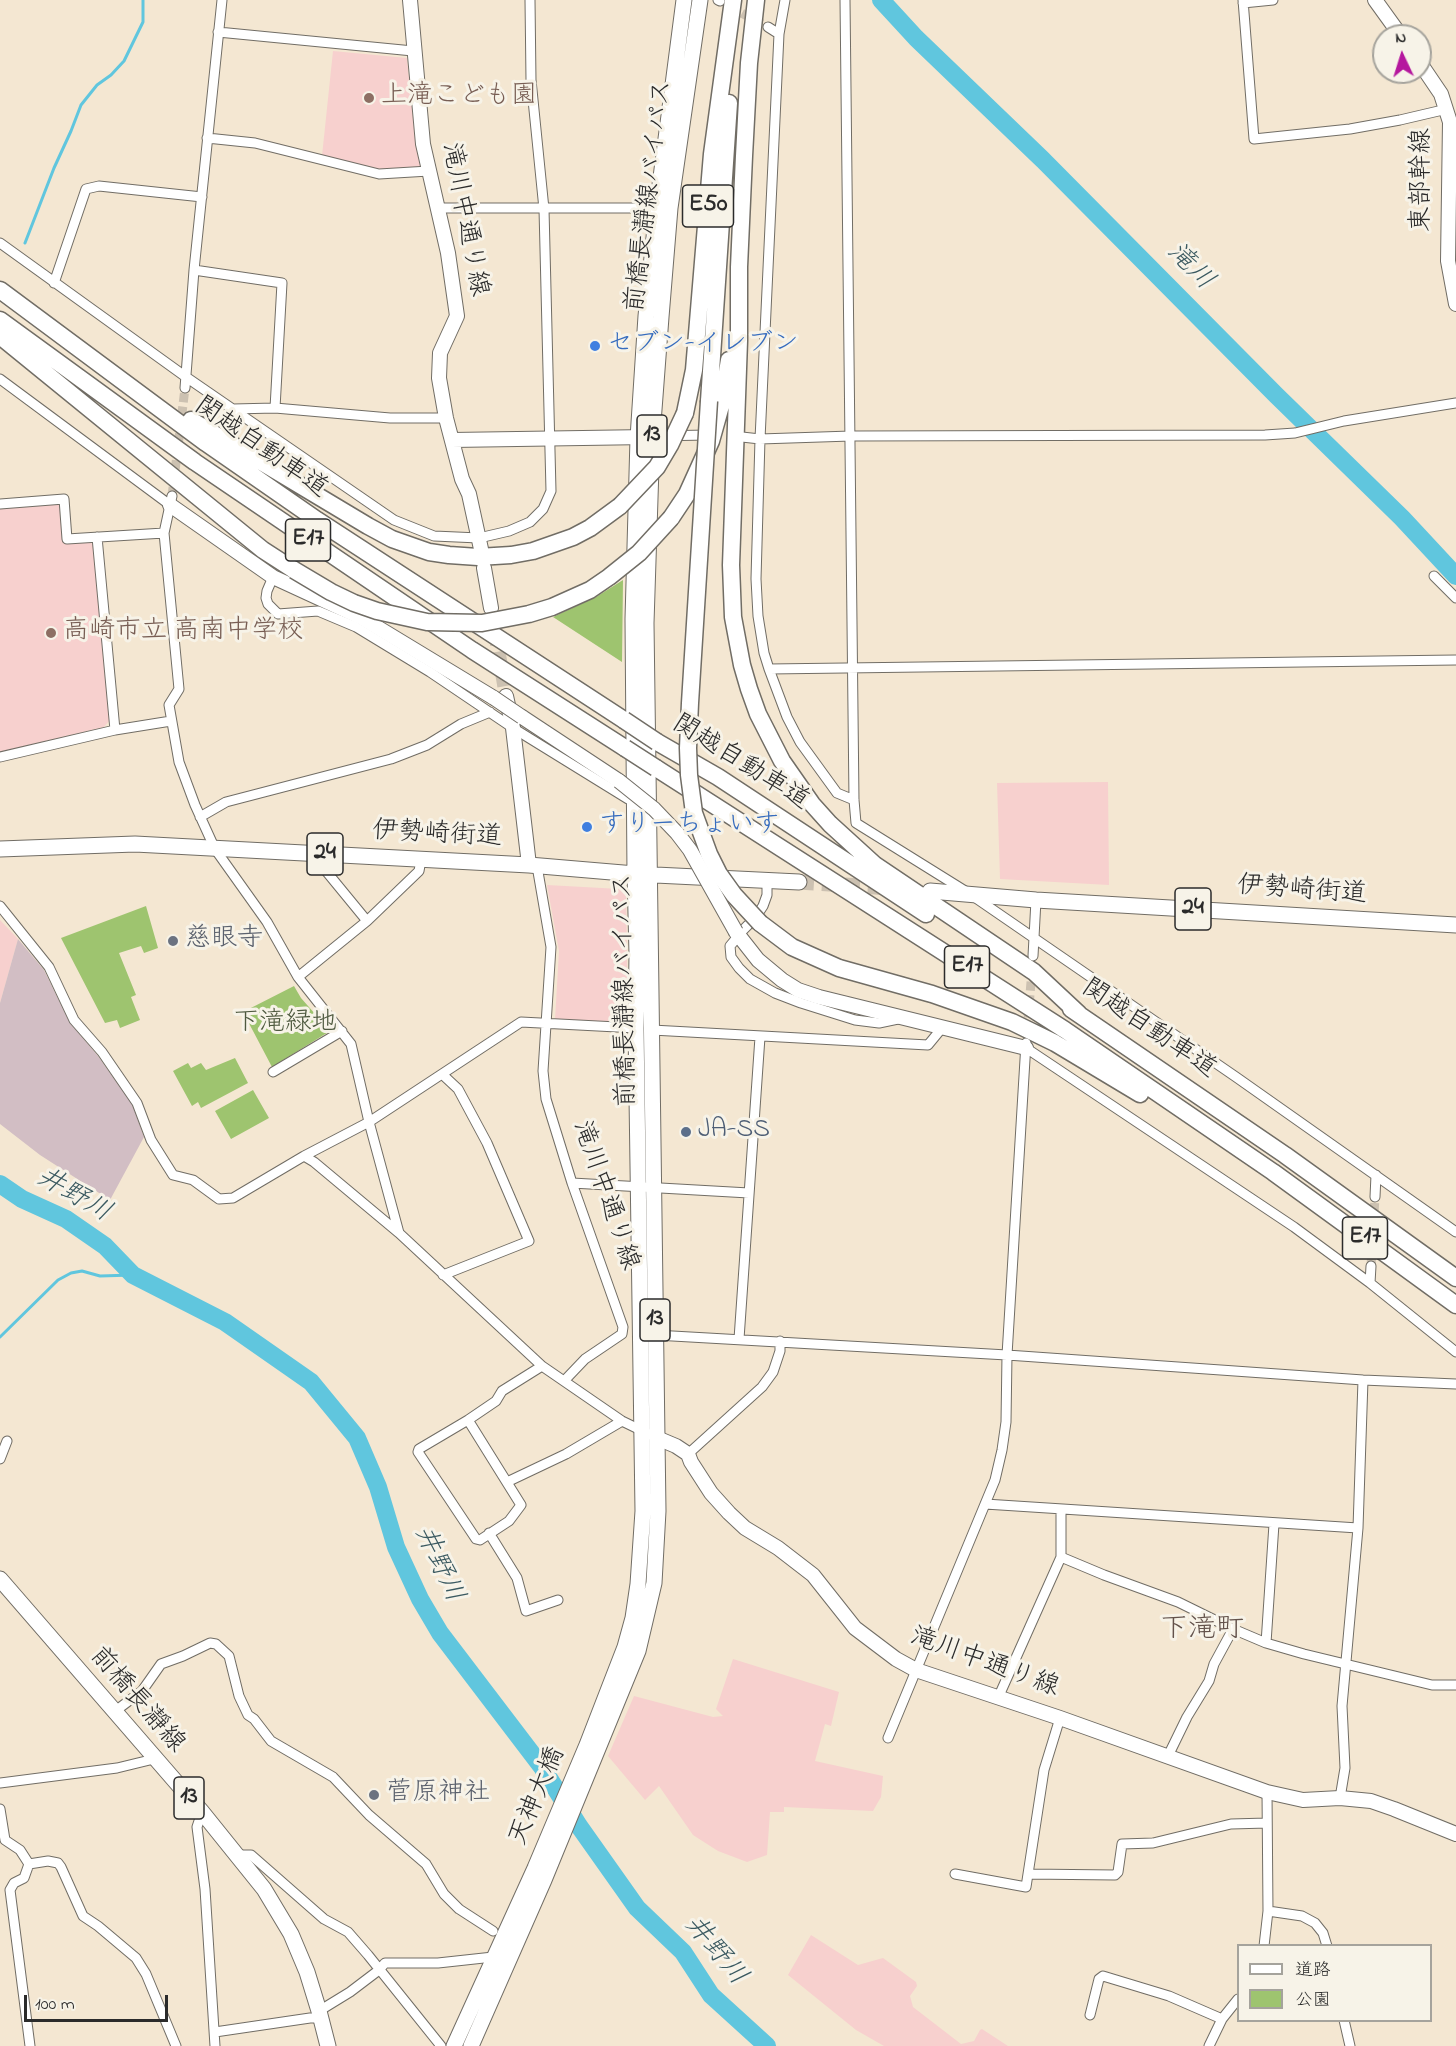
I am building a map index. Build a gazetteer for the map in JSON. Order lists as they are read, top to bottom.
{
  "streets": {
    "highway": ["E50", "関越自動車道", "E17"],
    "main road": [
      "前橋長瀞線バイパス",
      "13",
      "伊勢崎街道",
      "24",
      "前橋長瀞線",
      "天神大橋"
    ],
    "street": ["東部幹線", "滝川中通り線"]
  },
  "crossings": [
    ["前橋長瀞線バイパス", "伊勢崎街道"],
    ["前橋長瀞線バイパス", "天神大橋"],
    ["E50", "関越自動車道"],
    ["滝川中通り線", "伊勢崎街道"],
    ["13", "天神大橋"]
  ],
  "districts": ["下滝町"],
  "water": ["滝川", "井野川"],
  "parks": ["下滝緑地"],
  "places": [
    "上滝こども園",
    "セブン-イレブン",
    "高崎市立 高南中学校",
    "すりーちょいす",
    "慈眼寺",
    "JA-SS",
    "菅原神社"
  ],
  "legend": ["道路", "公園"],
  "scale_bar": "100 m",
  "north": "top"
}
